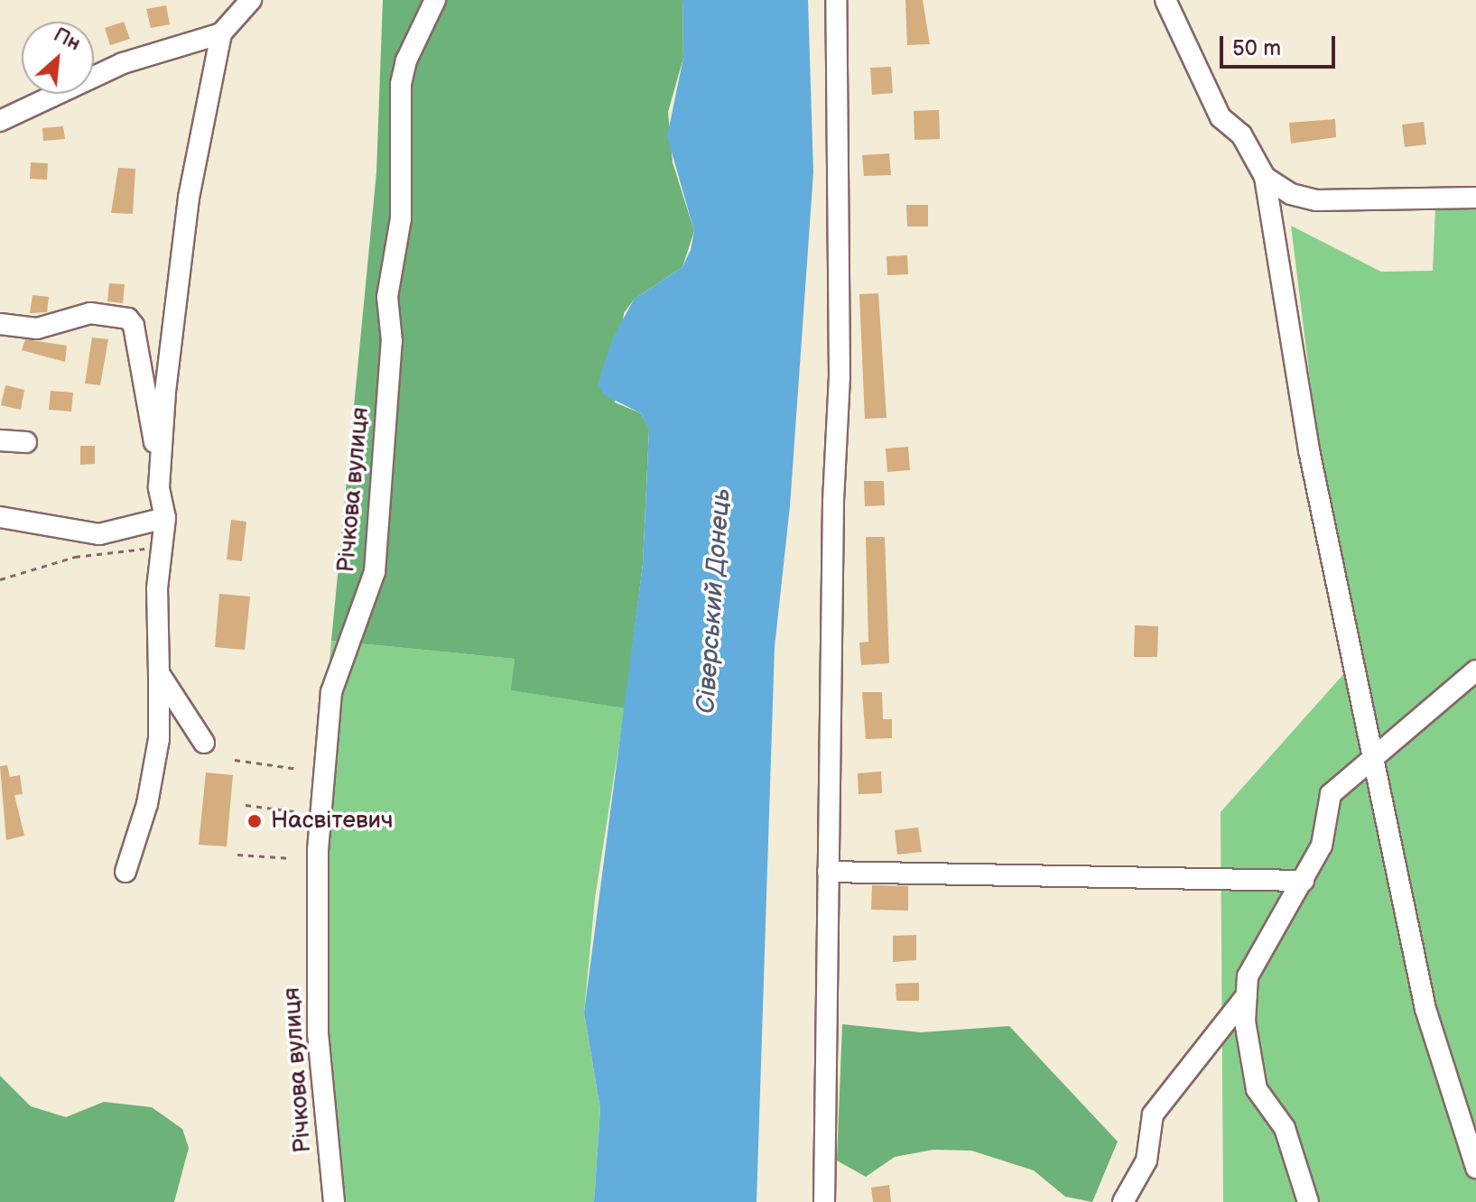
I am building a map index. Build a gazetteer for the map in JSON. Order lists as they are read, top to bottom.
{
  "streets": {
    "street": ["Річкова вулиця"]
  },
  "water": ["Сіверський Донець"],
  "places": ["Насвітевич"],
  "scale_bar": "50 m",
  "north": "top right"
}
